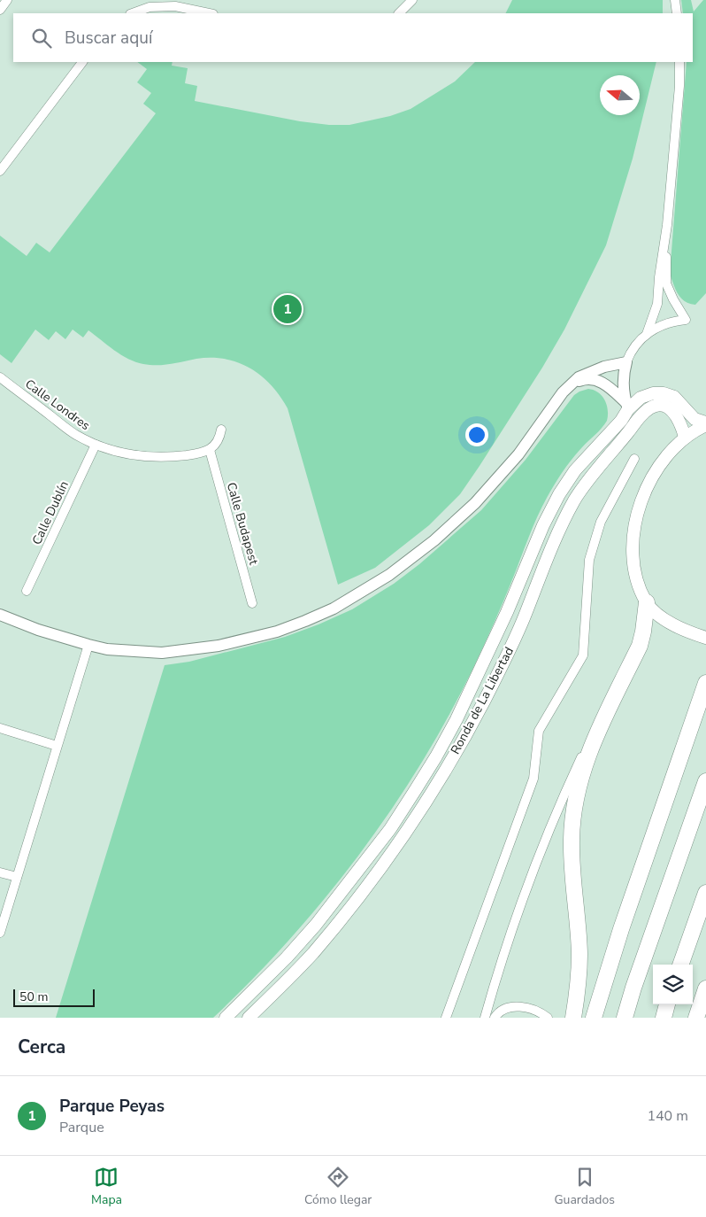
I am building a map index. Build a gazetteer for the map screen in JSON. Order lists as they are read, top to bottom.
{
  "streets": {
    "main road": ["Ronda de La Libertad"],
    "street": ["Calle Londres", "Calle Dublín", "Calle Budapest"]
  },
  "crossings": [
    ["Calle Londres", "Calle Dublín"],
    ["Calle Londres", "Calle Budapest"]
  ],
  "scale_bar": "50 m",
  "north": "left",
  "page": {
    "search": "Buscar aquí",
    "pins": "1",
    "scale": "50 m",
    "heading": "Cerca",
    "list": [
      {
        "mark": "1",
        "name": "Parque Peyas",
        "note": "Parque",
        "value": "140 m"
      }
    ],
    "nav": ["Mapa", "Cómo llegar", "Guardados"]
  }
}
